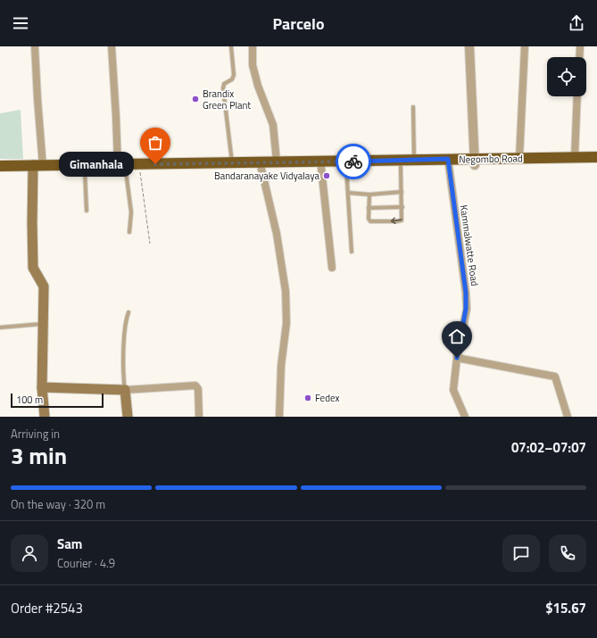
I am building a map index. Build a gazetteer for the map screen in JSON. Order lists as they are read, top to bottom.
{
  "streets": {
    "highway": ["Negombo Road"],
    "street": ["Kammalwatte Road"]
  },
  "crossings": [
    ["Negombo Road", "Kammalwatte Road"]
  ],
  "places": [
    "Brandix Green Plant",
    "Gimanhala",
    "Bandaranayake Vidyalaya",
    "Fedex"
  ],
  "scale_bar": "100 m",
  "page": {
    "header": "Parcelo",
    "bubble": "Gimanhala",
    "scale": "100 m",
    "heading": ["3 min", "Arriving in", "07:02–07:07"],
    "panel": [
      "Sam",
      "Courier · 4.9",
      "Order #2543",
      "$15.67"
    ],
    "bar": "On the way · 320 m"
  }
}
